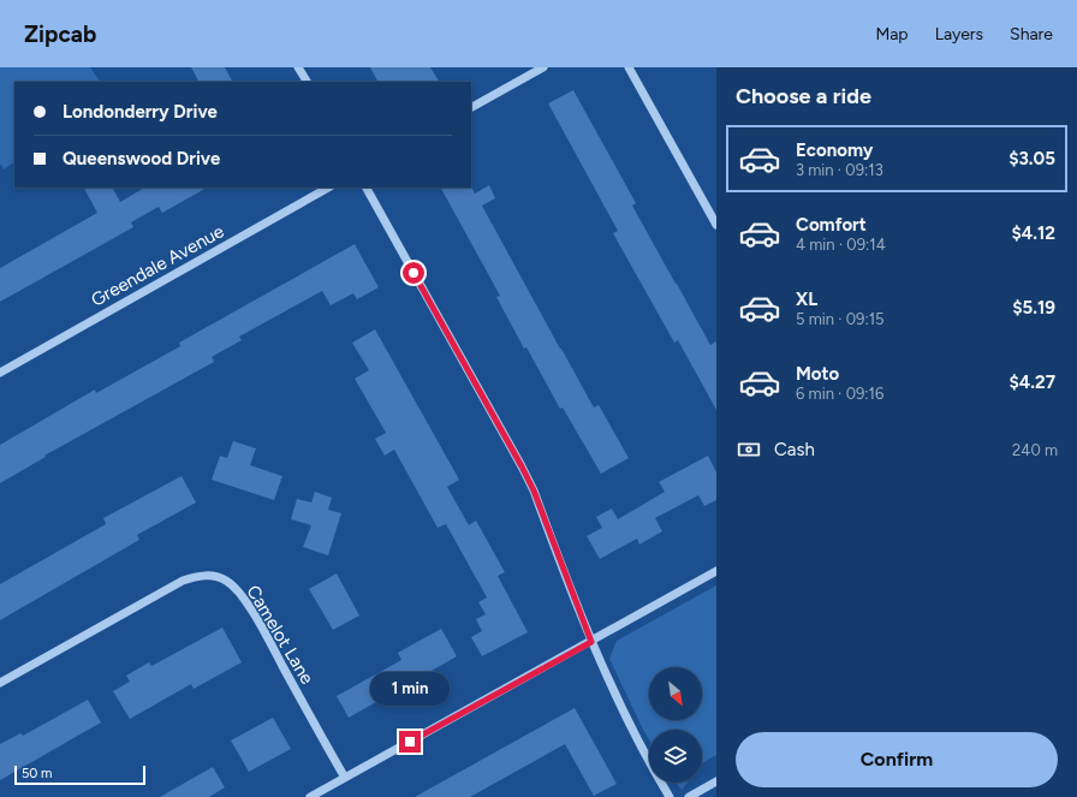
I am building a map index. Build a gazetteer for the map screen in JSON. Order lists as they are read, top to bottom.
{
  "streets": {
    "street": ["Greendale Avenue", "Camelot Lane"]
  },
  "scale_bar": "50 m",
  "north": "bottom right",
  "page": {
    "header": "Zipcab",
    "nav": ["Map", "Layers", "Share"],
    "heading": "Choose a ride",
    "banner": ["Londonderry Drive", "Queenswood Drive"],
    "list": [
      {
        "name": "Economy",
        "note": "3 min · 09:13",
        "value": "$3.05"
      },
      {
        "name": "Comfort",
        "note": "4 min · 09:14",
        "value": "$4.12"
      },
      {
        "name": "XL",
        "note": "5 min · 09:15",
        "value": "$5.19"
      },
      {
        "name": "Moto",
        "note": "6 min · 09:16",
        "value": "$4.27"
      }
    ],
    "pay": ["Cash", "240 m"],
    "bubble": "1 min",
    "buttons": "Confirm",
    "scale": "50 m"
  }
}
